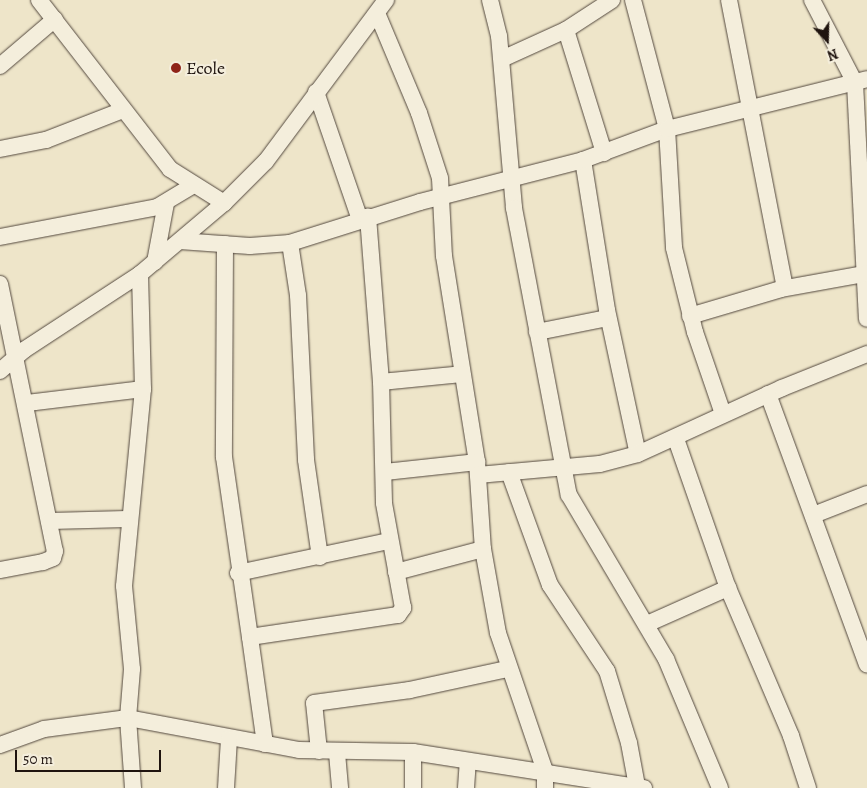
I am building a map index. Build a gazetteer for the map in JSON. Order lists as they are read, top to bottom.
{
  "places": ["Ecole"],
  "scale_bar": "50 m",
  "north": "bottom"
}
